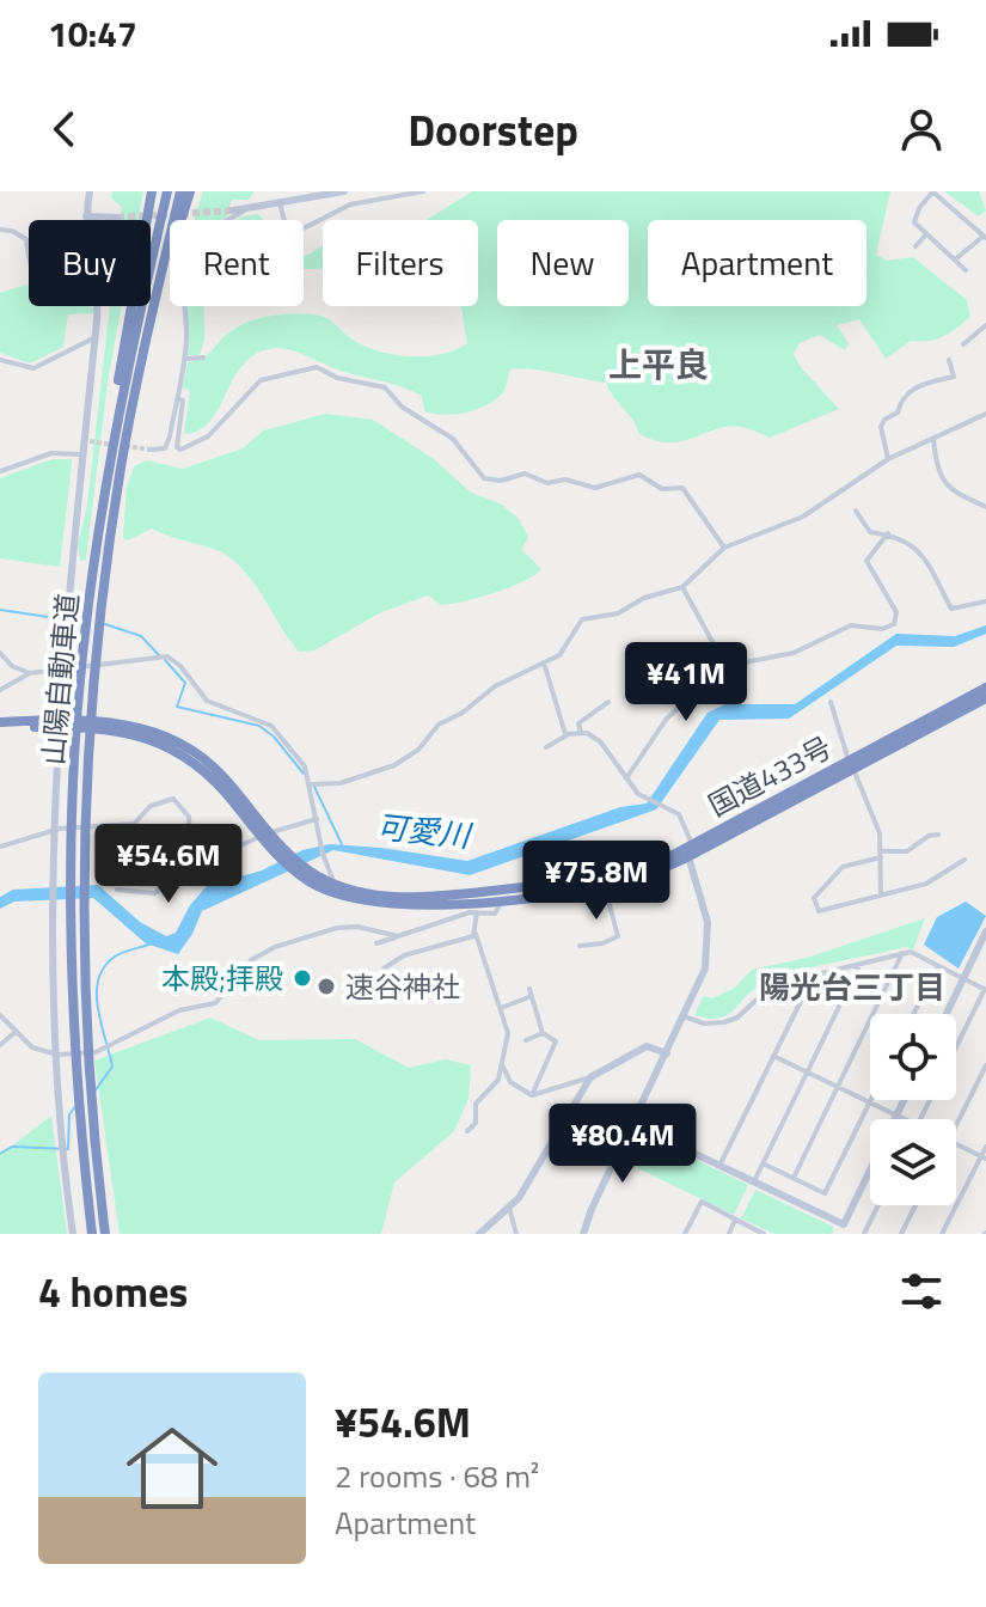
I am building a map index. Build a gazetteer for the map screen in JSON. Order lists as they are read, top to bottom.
{
  "streets": {
    "highway": ["山陽自動車道", "国道433号"]
  },
  "districts": ["上平良", "陽光台三丁目"],
  "water": ["可愛川"],
  "places": ["本殿;拝殿", "速谷神社"],
  "page": {
    "status": "10:47",
    "header": "Doorstep",
    "chip": [
      "Buy",
      "Rent",
      "Filters",
      "New",
      "Apartment"
    ],
    "price": [
      "¥41M",
      "¥54.6M",
      "¥75.8M",
      "¥80.4M"
    ],
    "heading": "4 homes",
    "list": [
      {
        "name": "¥54.6M",
        "note": "2 rooms · 68 m² · Apartment"
      }
    ]
  }
}
